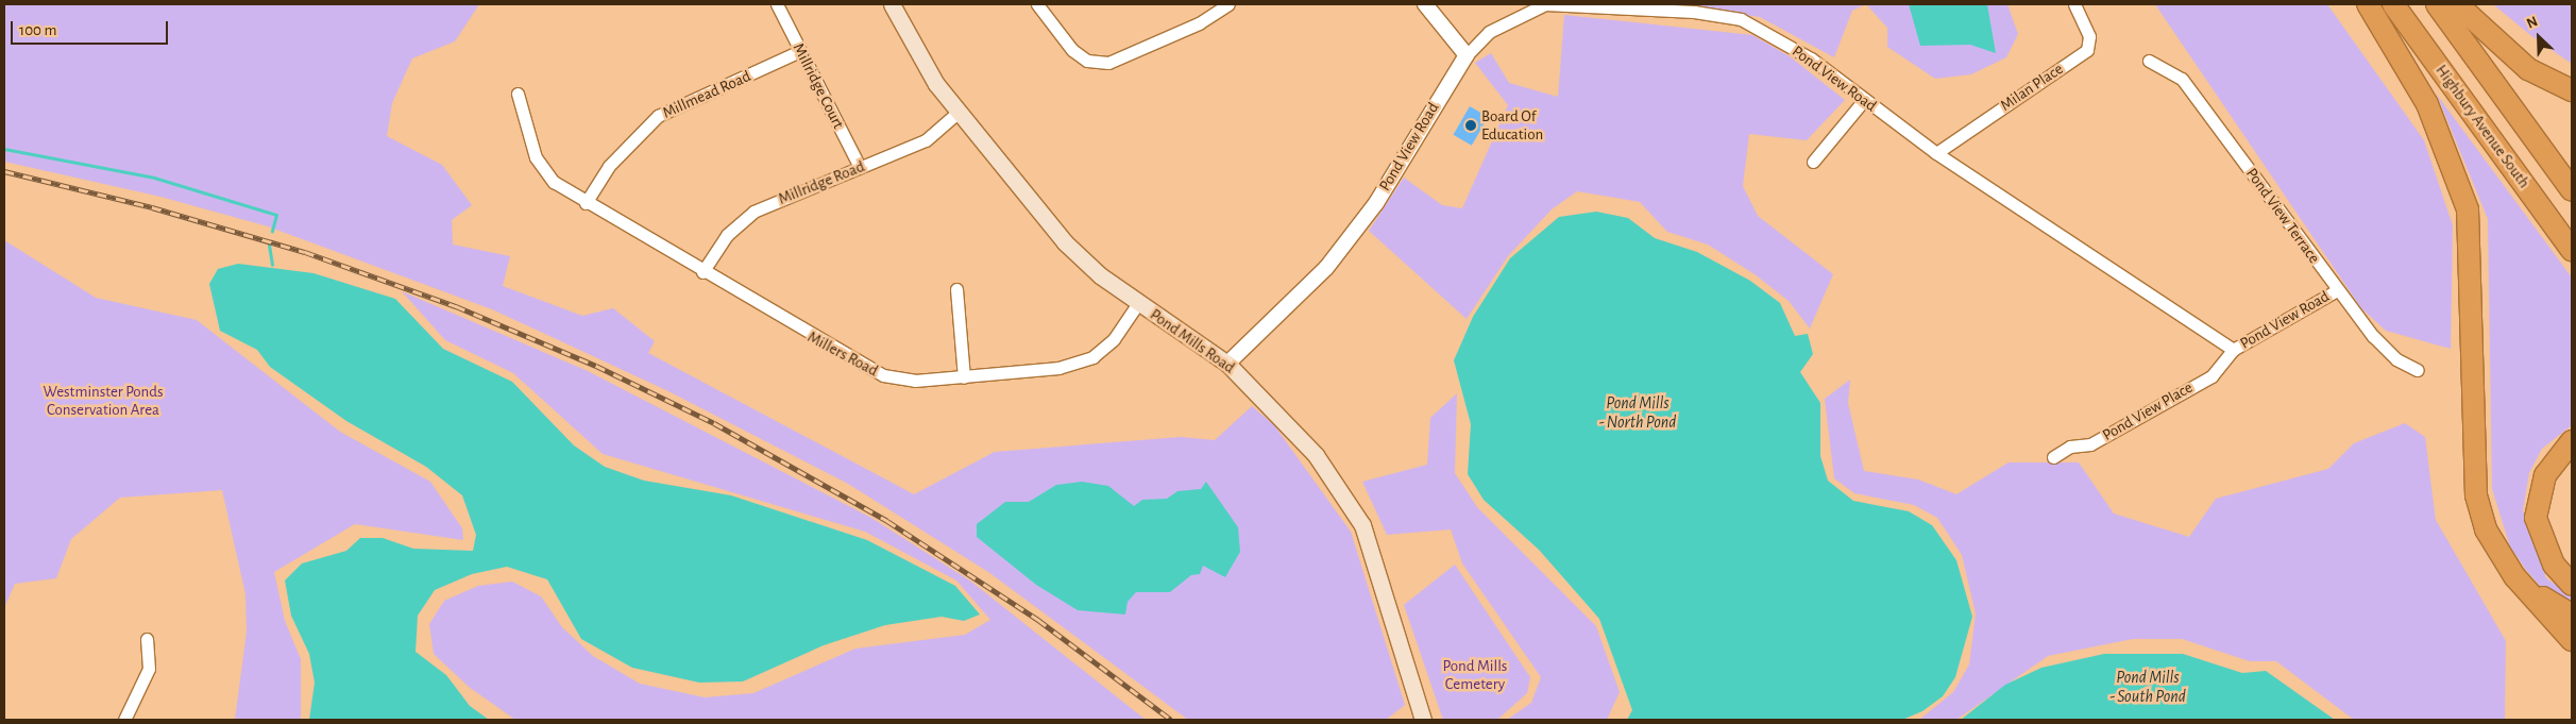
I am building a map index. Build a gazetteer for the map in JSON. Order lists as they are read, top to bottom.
{
  "streets": {
    "highway": ["Highbury Avenue South"],
    "main road": ["Pond Mills Road"],
    "street": [
      "Pond View Road",
      "Millridge Court",
      "Milan Place",
      "Millmead Road",
      "Millridge Road",
      "Pond View Terrace",
      "Millers Road",
      "Pond View Place"
    ]
  },
  "crossings": [
    ["Pond View Road", "Milan Place"],
    ["Pond View Road", "Pond View Terrace"],
    ["Pond View Road", "Pond Mills Road"],
    ["Pond View Road", "Pond View Place"],
    ["Millridge Court", "Millmead Road"],
    ["Millridge Court", "Millridge Road"],
    ["Millmead Road", "Millers Road"],
    ["Millridge Road", "Pond Mills Road"],
    ["Millridge Road", "Millers Road"],
    ["Pond Mills Road", "Millers Road"]
  ],
  "water": ["Pond Mills - North Pond", "Pond Mills - South Pond"],
  "parks": ["Westminster Ponds Conservation Area", "Pond Mills Cemetery"],
  "places": ["Board Of Education"],
  "scale_bar": "100 m",
  "north": "top left"
}
